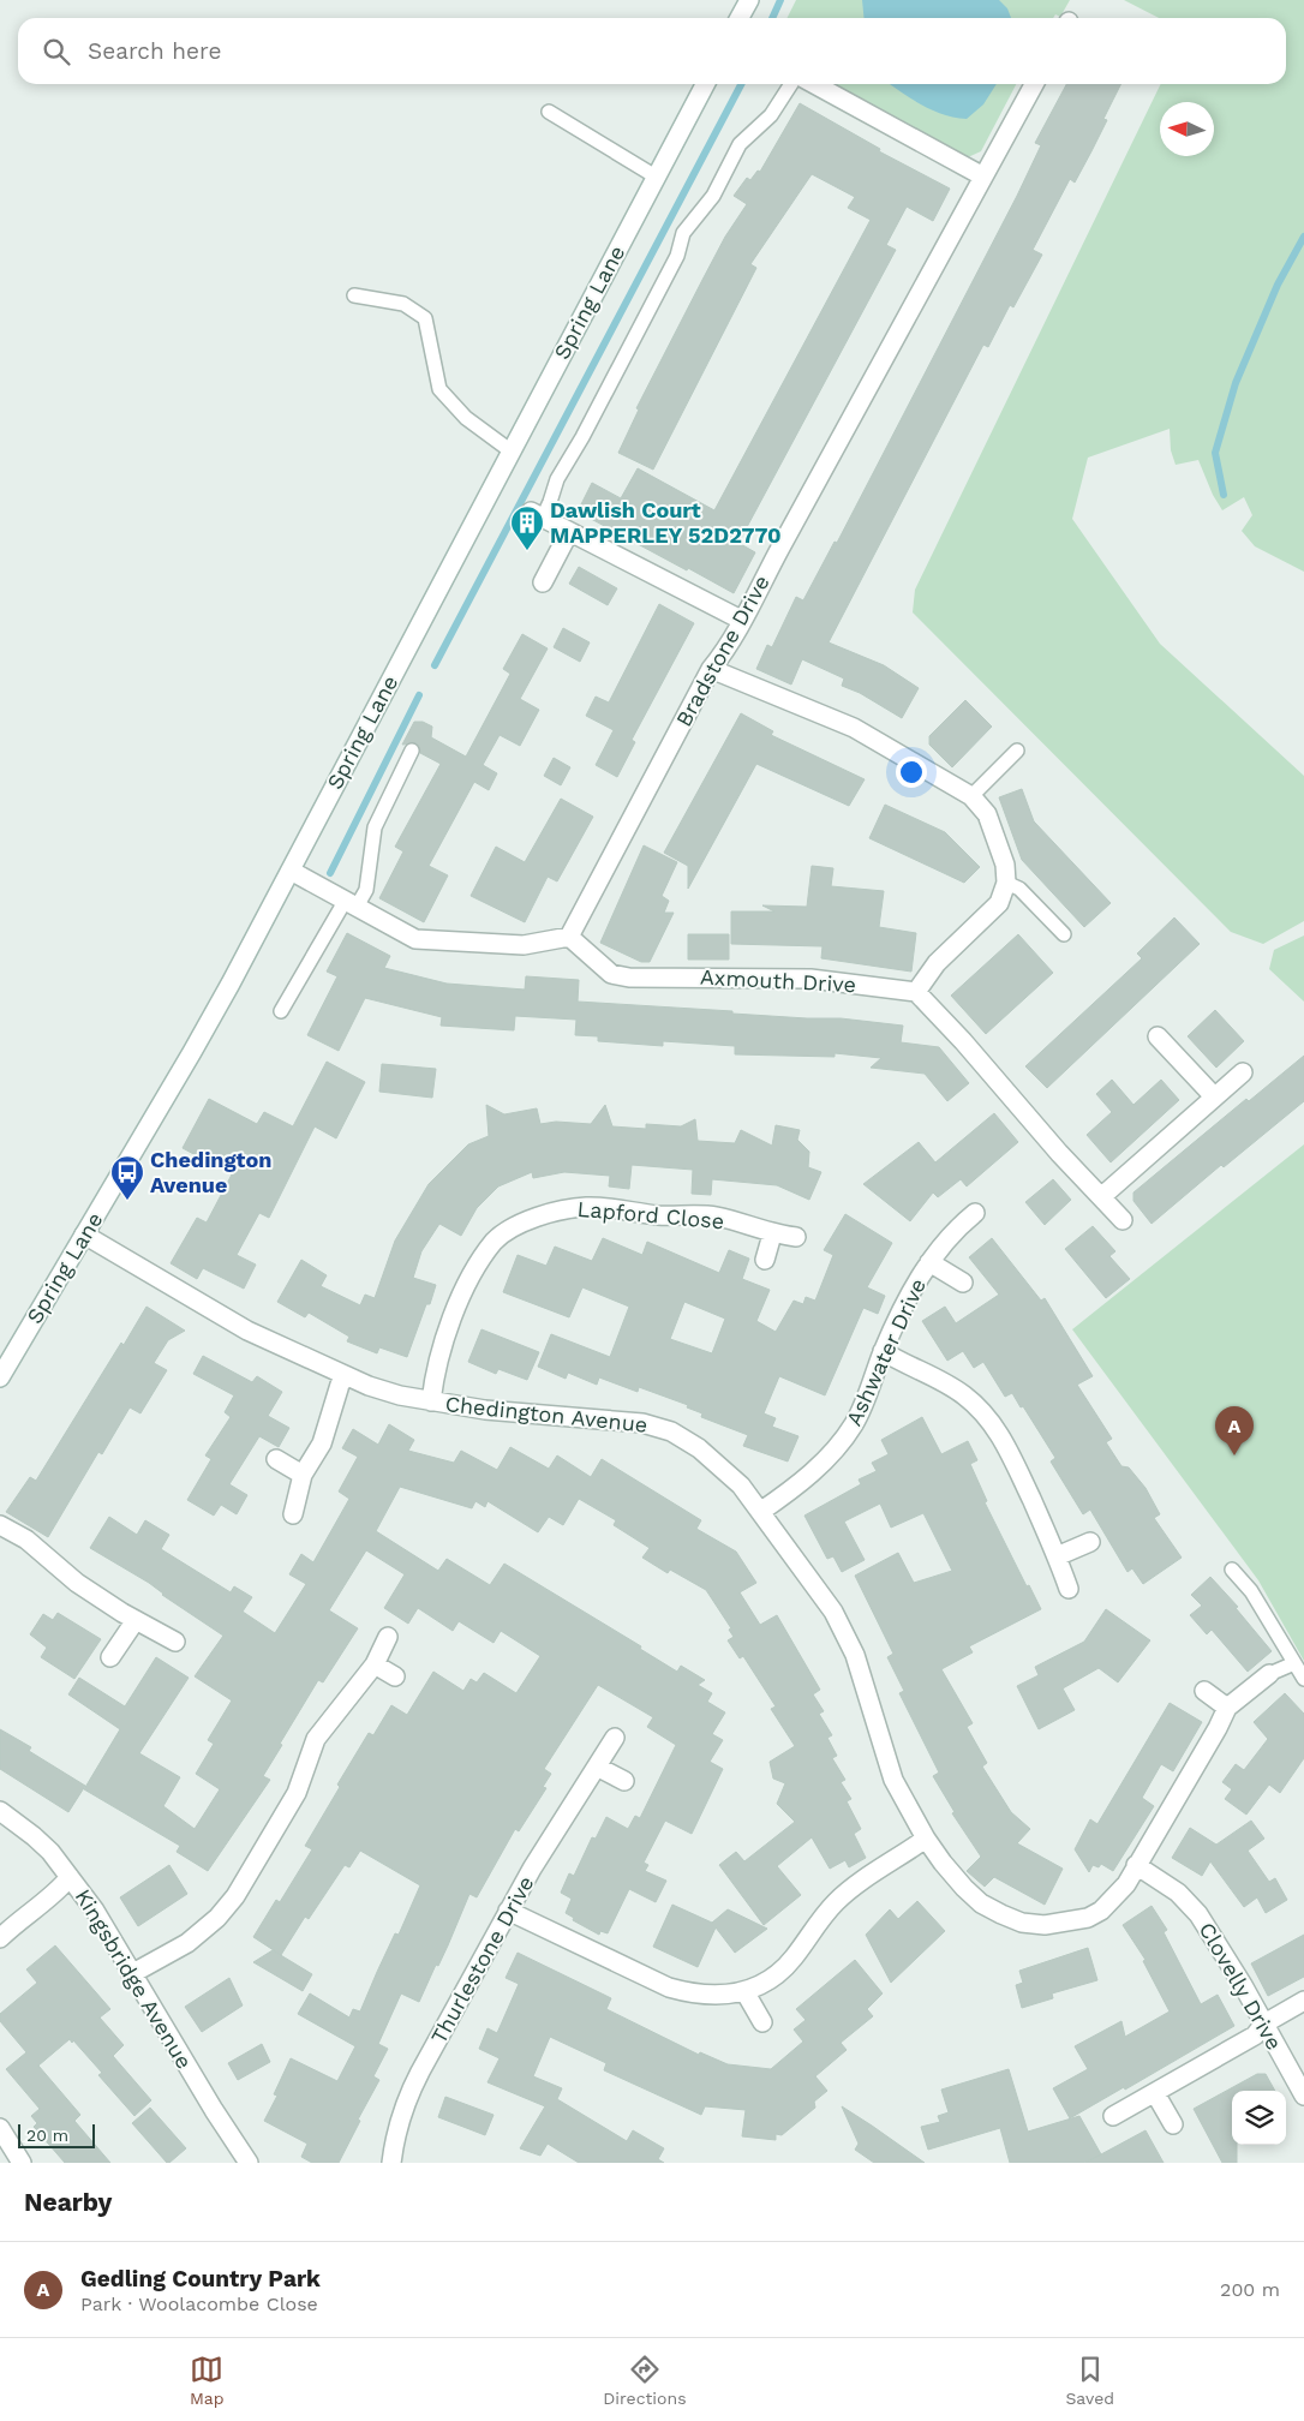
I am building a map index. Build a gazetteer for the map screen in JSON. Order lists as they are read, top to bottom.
{
  "streets": {
    "street": [
      "Spring Lane",
      "Bradstone Drive",
      "Axmouth Drive",
      "Lapford Close",
      "Ashwater Drive",
      "Chedington Avenue",
      "Thurlestone Drive",
      "Kingsbridge Avenue",
      "Clovelly Drive"
    ]
  },
  "crossings": [
    ["Spring Lane", "Chedington Avenue"],
    ["Bradstone Drive", "Axmouth Drive"],
    ["Lapford Close", "Chedington Avenue"],
    ["Ashwater Drive", "Chedington Avenue"],
    ["Chedington Avenue", "Clovelly Drive"]
  ],
  "places": {
    "building": ["Dawlish Court MAPPERLEY 52D2770"],
    "bus stop": ["Chedington Avenue"]
  },
  "scale_bar": "20 m",
  "north": "left",
  "page": {
    "search": "Search here",
    "pins": "A",
    "scale": "20 m",
    "heading": "Nearby",
    "list": [
      {
        "mark": "A",
        "name": "Gedling Country Park",
        "note": "Park · Woolacombe Close",
        "value": "200 m"
      }
    ],
    "nav": ["Map", "Directions", "Saved"]
  }
}
